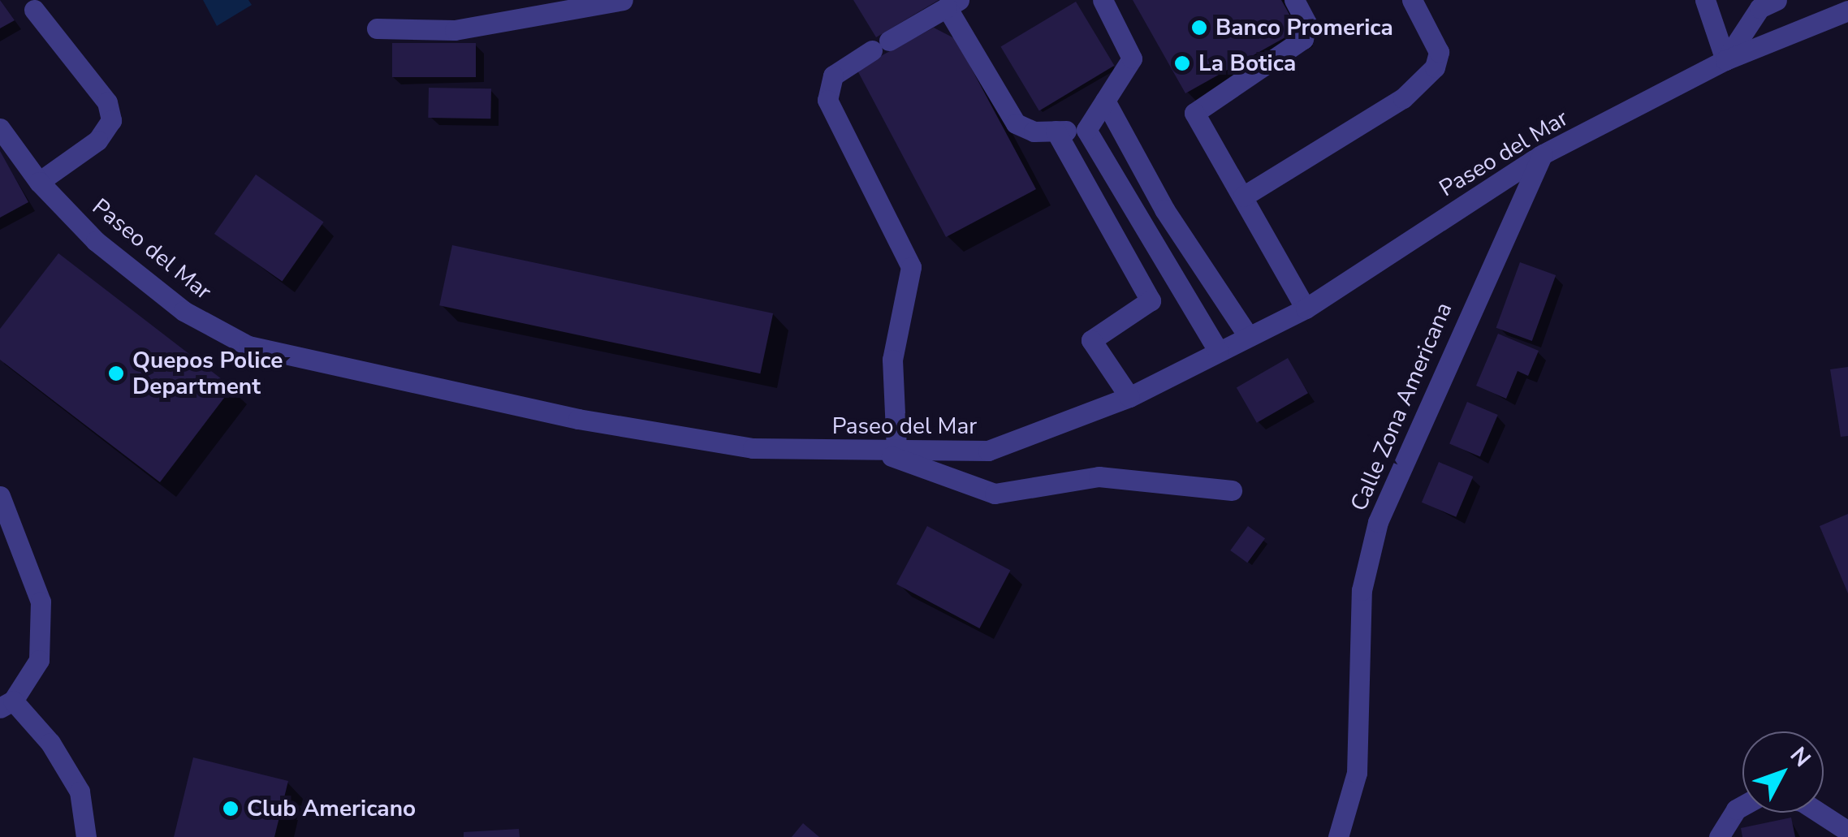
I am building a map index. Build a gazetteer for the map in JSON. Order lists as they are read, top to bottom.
{
  "streets": {
    "street": ["Paseo del Mar", "Calle Zona Americana"]
  },
  "crossings": [
    ["Paseo del Mar", "Calle Zona Americana"]
  ],
  "places": [
    "Banco Promerica",
    "La Botica",
    "Quepos Police Department",
    "Club Americano"
  ],
  "north": "top right"
}
